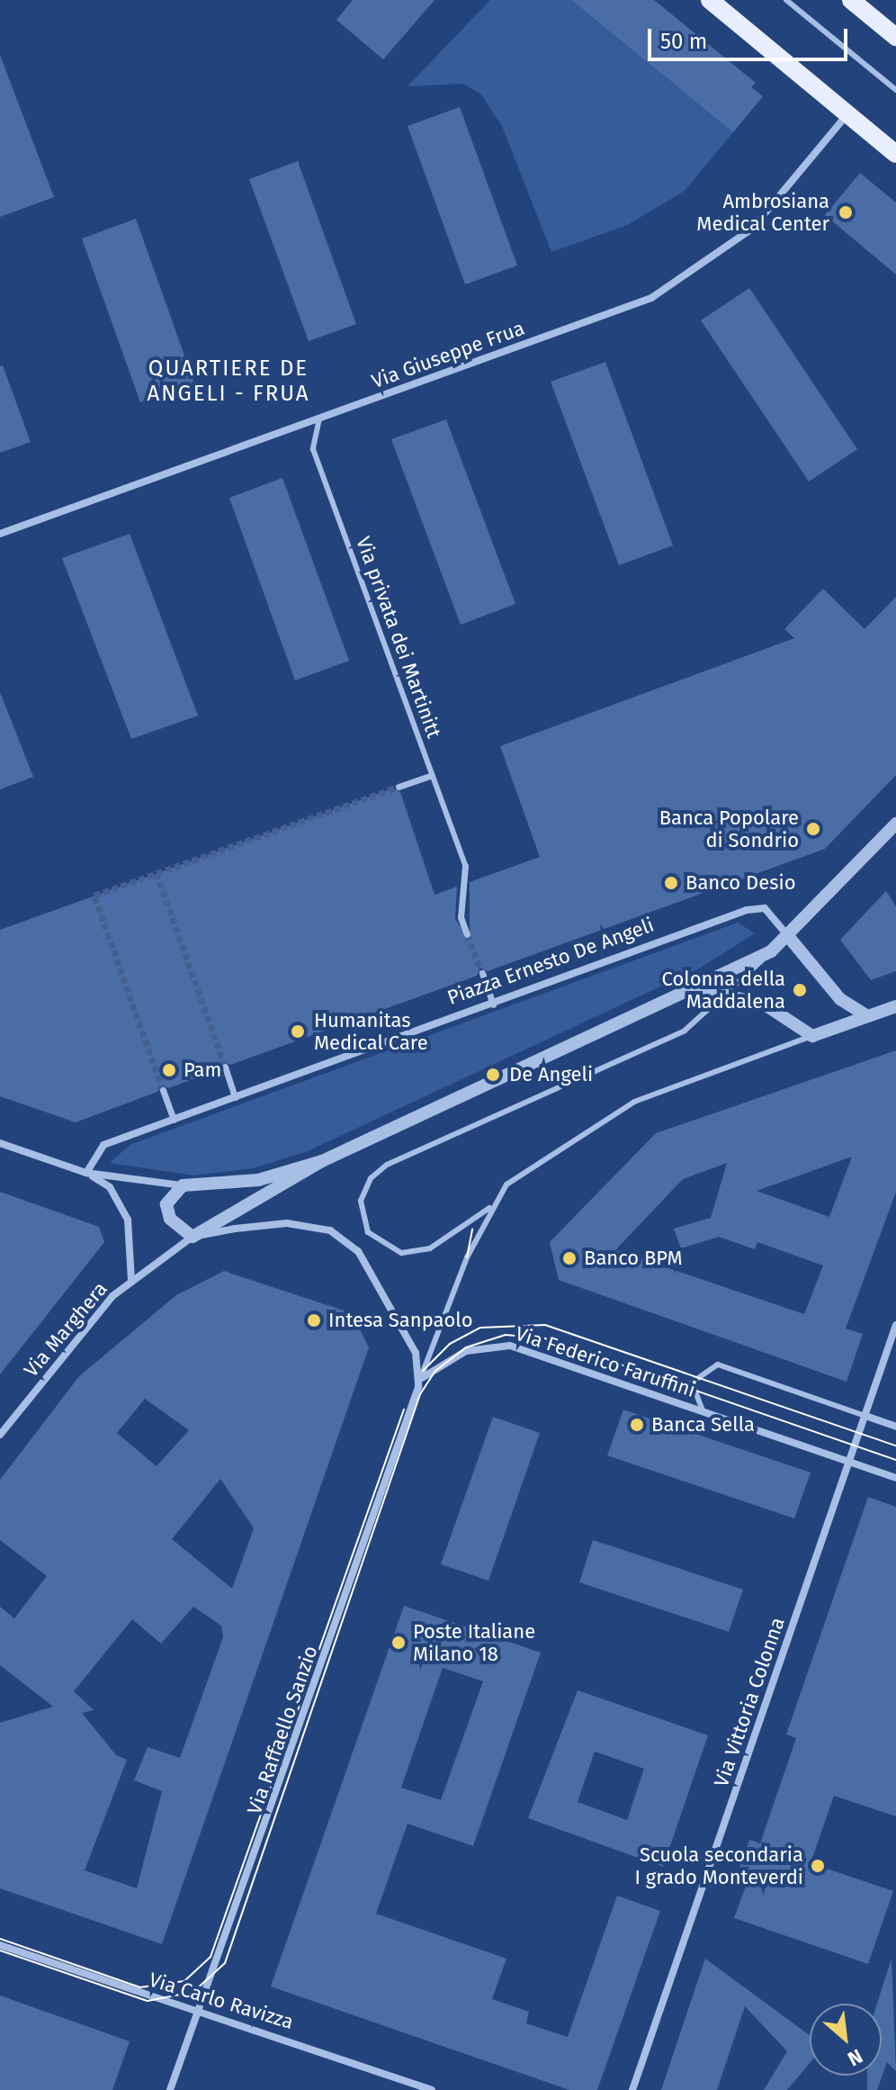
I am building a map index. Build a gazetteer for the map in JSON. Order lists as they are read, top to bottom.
{
  "streets": {
    "street": [
      "Via Giuseppe Frua",
      "Piazza Ernesto De Angeli",
      "Via Marghera",
      "Via Federico Faruffini",
      "Via Vittoria Colonna",
      "Via Raffaello Sanzio",
      "Via Carlo Ravizza"
    ],
    "lane": ["Via privata dei Martinitt"]
  },
  "crossings": [
    ["Via Giuseppe Frua", "Via privata dei Martinitt"],
    ["Via Federico Faruffini", "Via Vittoria Colonna"],
    ["Via Federico Faruffini", "Via Raffaello Sanzio"],
    ["Via Raffaello Sanzio", "Via Carlo Ravizza"]
  ],
  "districts": ["QUARTIERE DE ANGELI - FRUA"],
  "places": [
    "Ambrosiana Medical Center",
    "Banca Popolare di Sondrio",
    "Banco Desio",
    "Colonna della Maddalena",
    "Humanitas Medical Care",
    "Pam",
    "De Angeli",
    "Banco BPM",
    "Intesa Sanpaolo",
    "Banca Sella",
    "Poste Italiane Milano 18",
    "Scuola secondaria I grado Monteverdi"
  ],
  "scale_bar": "50 m",
  "north": "bottom right"
}
